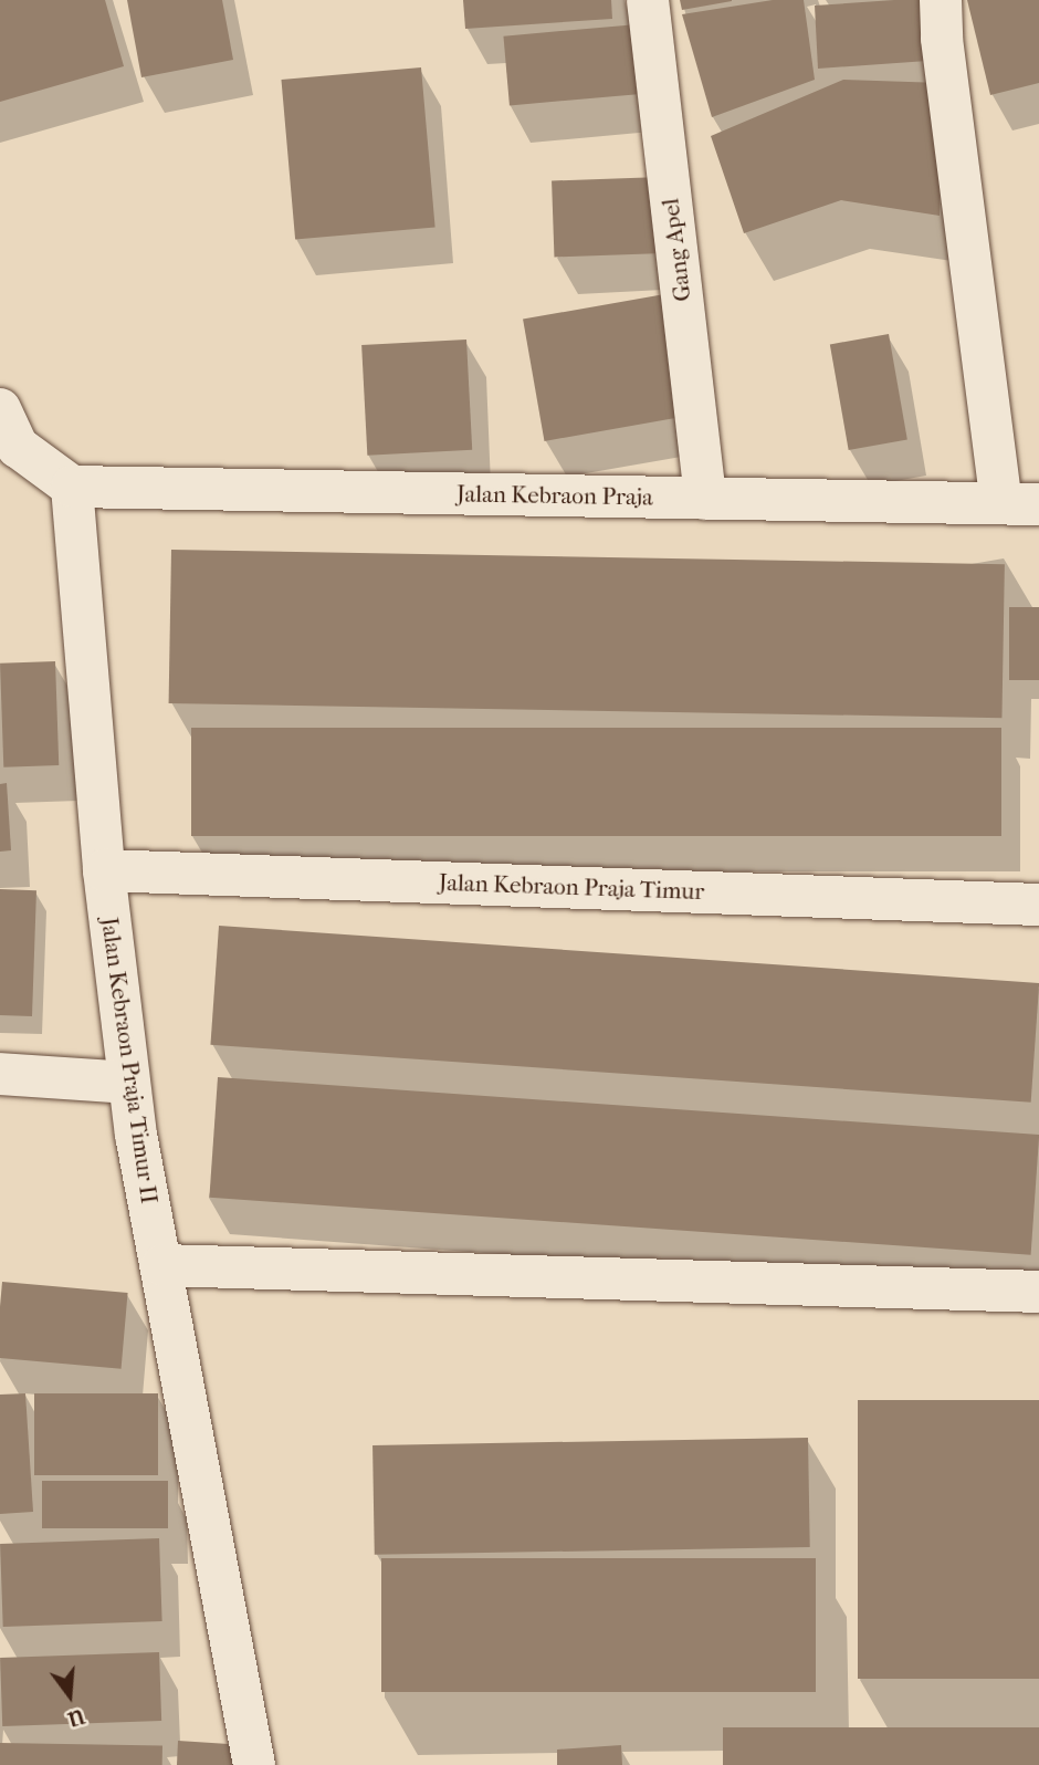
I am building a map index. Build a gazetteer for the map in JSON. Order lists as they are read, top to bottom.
{
  "streets": {
    "street": [
      "Gang Apel",
      "Jalan Kebraon Praja",
      "Jalan Kebraon Praja Timur",
      "Jalan Kebraon Praja Timur II"
    ]
  },
  "crossings": [
    ["Gang Apel", "Jalan Kebraon Praja"],
    ["Jalan Kebraon Praja", "Jalan Kebraon Praja Timur II"],
    ["Jalan Kebraon Praja Timur", "Jalan Kebraon Praja Timur II"]
  ],
  "north": "bottom"
}
